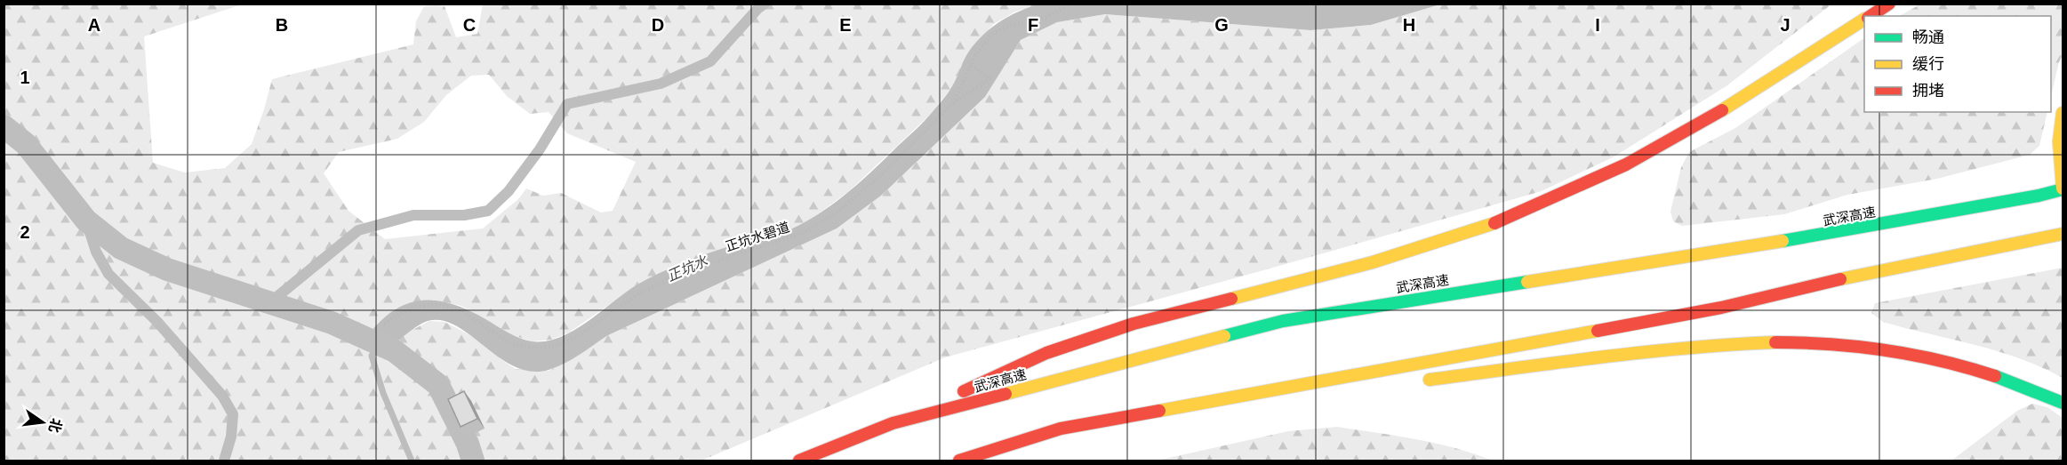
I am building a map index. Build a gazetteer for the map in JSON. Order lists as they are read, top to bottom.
{
  "streets": {
    "highway": ["武深高速"],
    "path": ["正坑水碧道"]
  },
  "water": ["正坑水"],
  "legend": ["畅通", "缓行", "拥堵"],
  "north": "right",
  "grid": {
    "columns": [
      "A",
      "B",
      "C",
      "D",
      "E",
      "F",
      "G",
      "H",
      "I",
      "J"
    ],
    "rows": ["1", "2"]
  }
}
